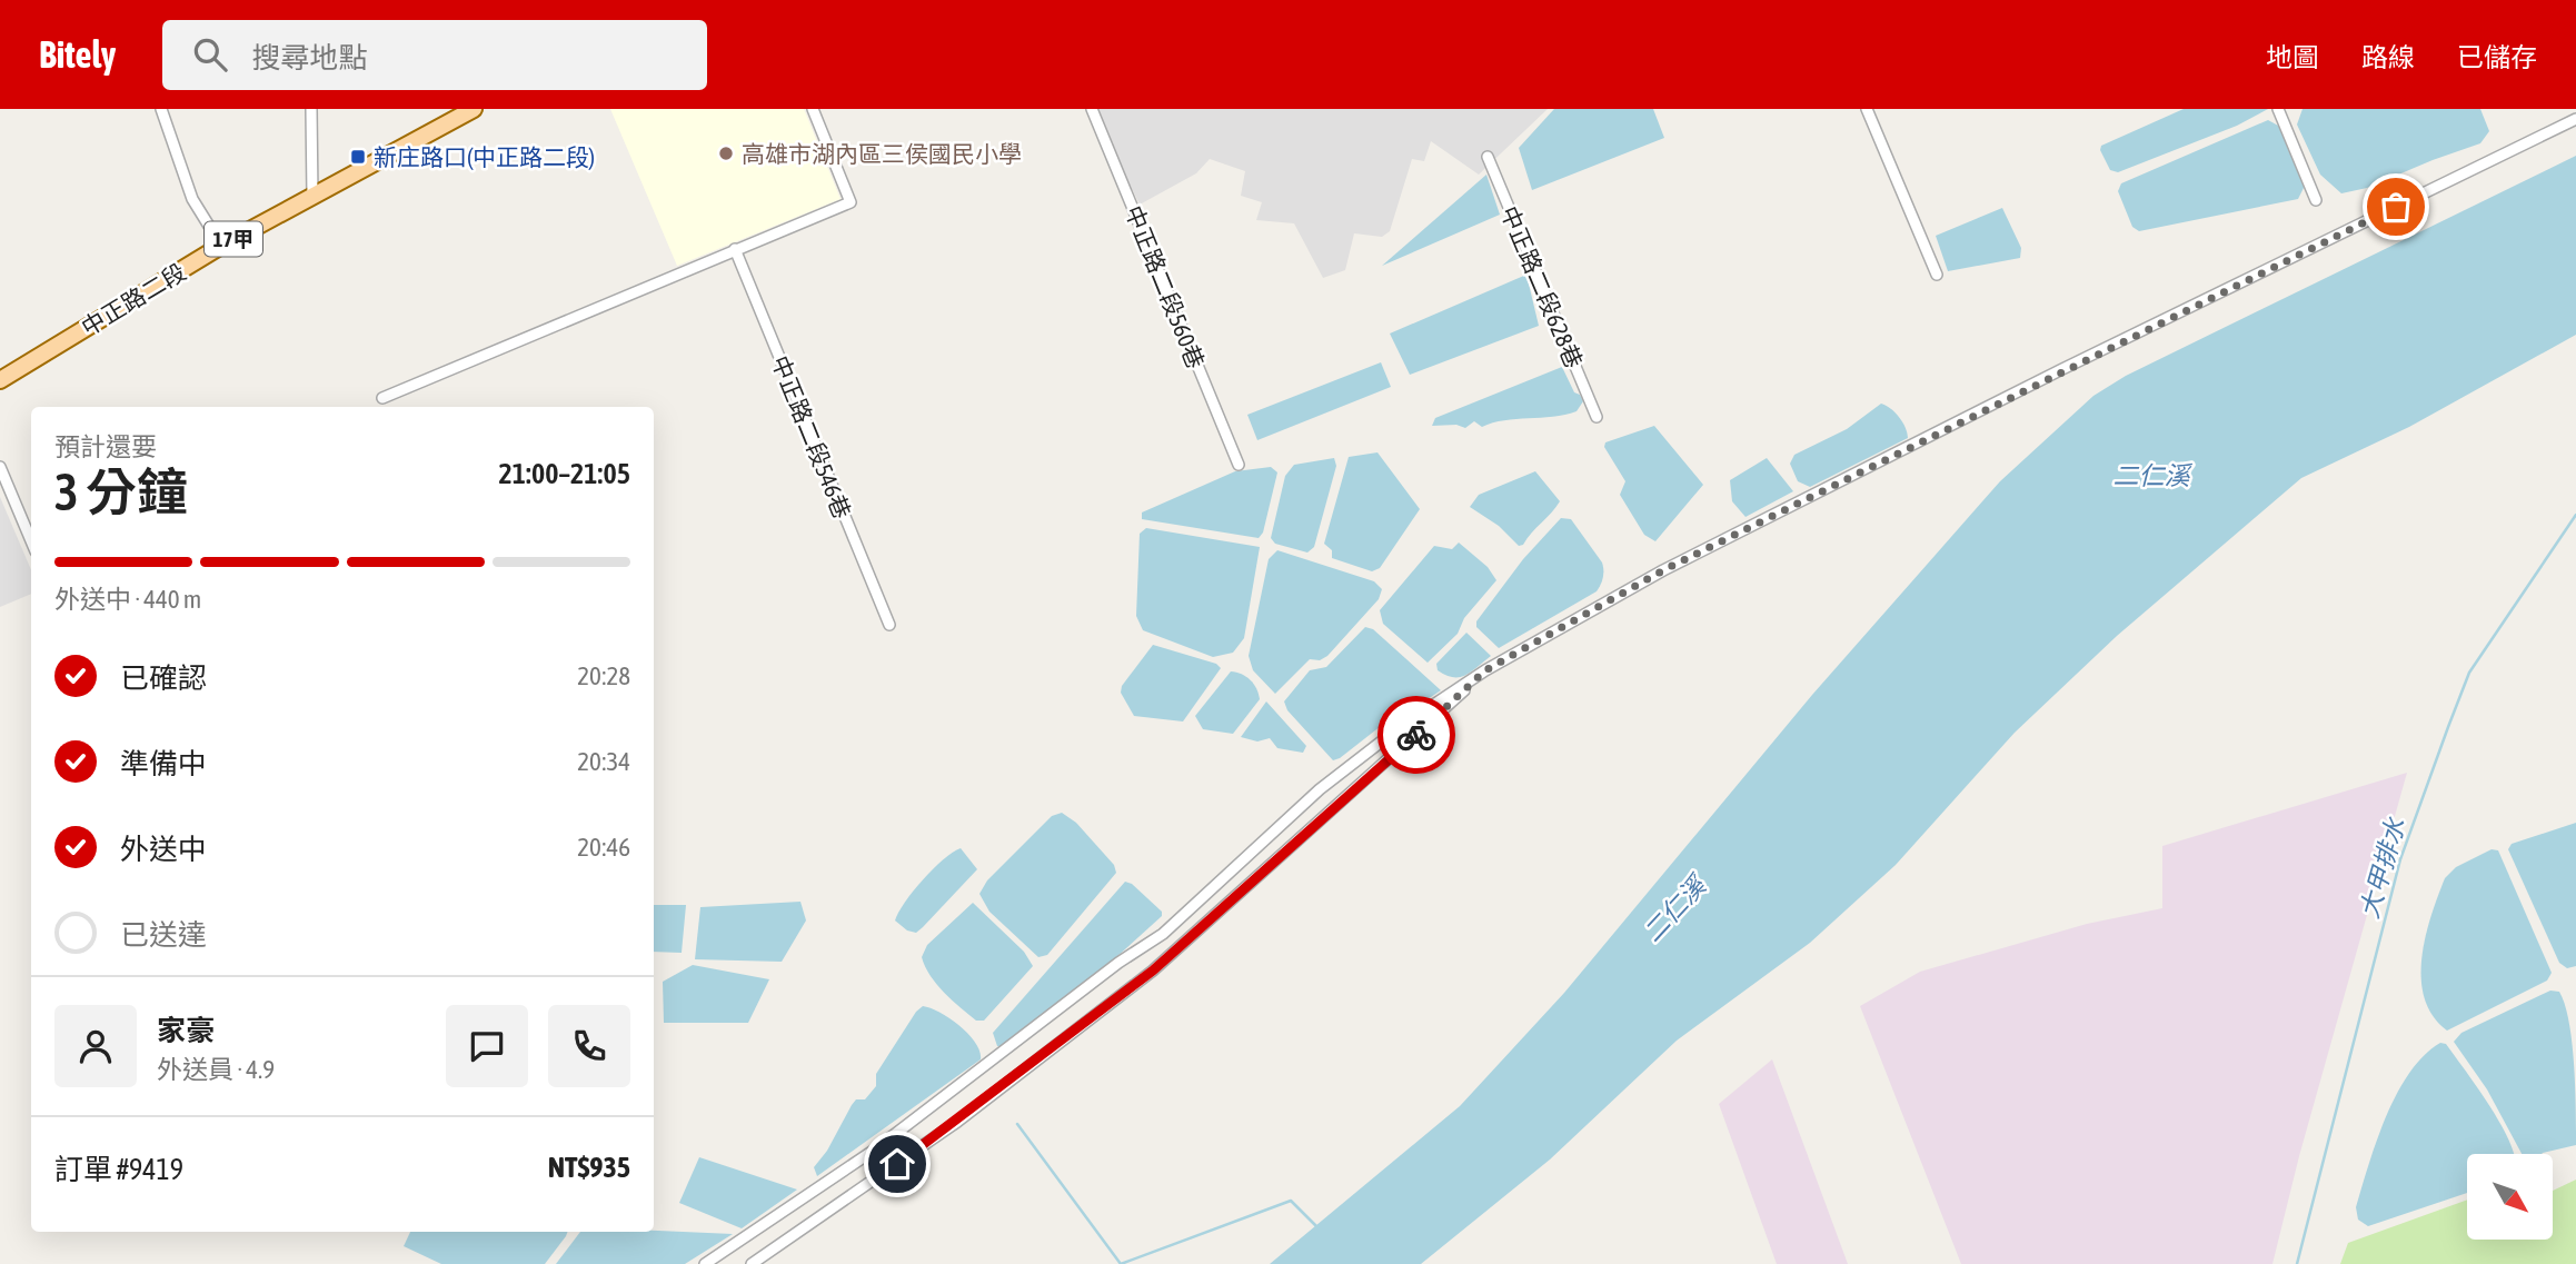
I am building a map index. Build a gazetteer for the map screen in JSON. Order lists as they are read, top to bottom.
{
  "streets": {
    "main road": ["17甲", "中正路二段"],
    "street": ["中正路二段560巷", "中正路二段628巷", "中正路二段546巷"]
  },
  "water": ["二仁溪", "大甲排水"],
  "places": {
    "other": ["高雄市湖內區三侯國民小學"],
    "transit": ["新庄路口(中正路二段)"]
  },
  "north": "bottom right",
  "page": {
    "header": "Bitely",
    "search": "搜尋地點",
    "nav": ["地圖", "路線", "已儲存"],
    "heading": ["3 分鐘", "預計還要", "21:00–21:05"],
    "panel": [
      "家豪",
      "外送員 · 4.9",
      "訂單 #9419",
      "NT$935"
    ],
    "bar": "外送中 · 440 m",
    "list": [
      ["已確認", "20:28"],
      ["準備中", "20:34"],
      ["外送中", "20:46"],
      "已送達"
    ]
  }
}
